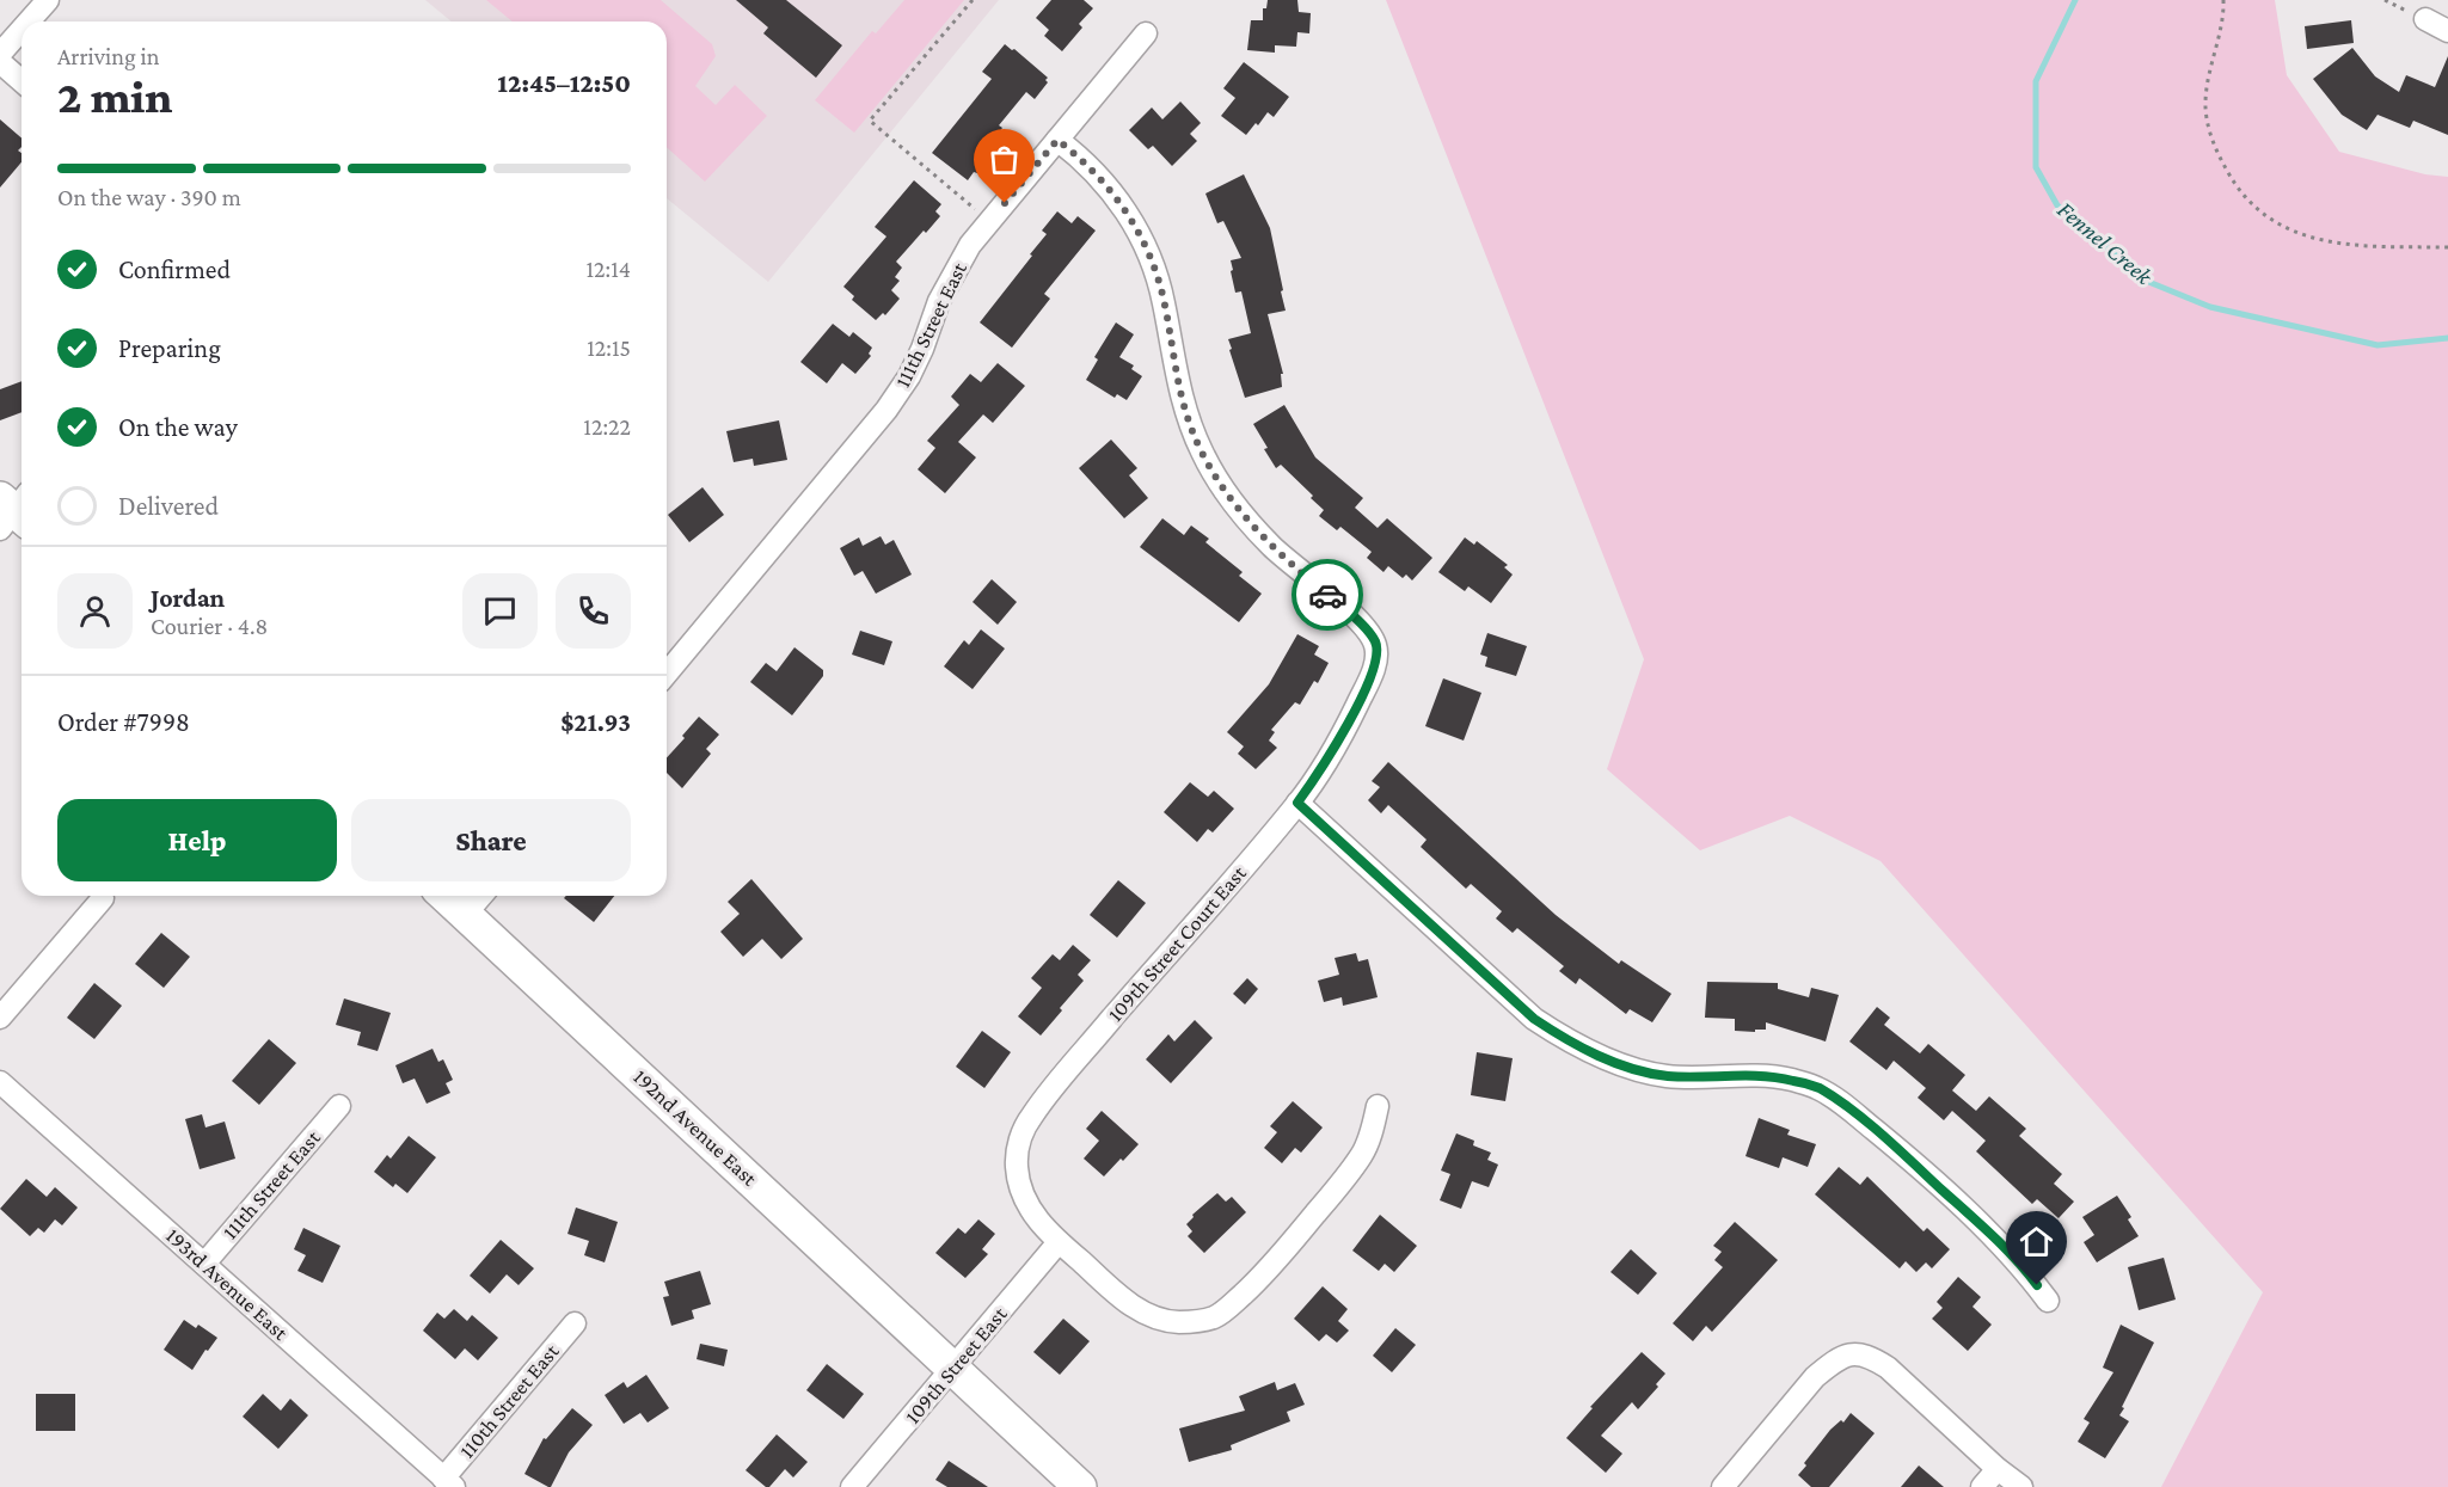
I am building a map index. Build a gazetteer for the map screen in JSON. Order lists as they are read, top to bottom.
{
  "streets": {
    "street": [
      "111th Street East",
      "109th Street Court East",
      "192nd Avenue East",
      "193rd Avenue East",
      "109th Street East",
      "110th Street East"
    ]
  },
  "crossings": [
    ["111th Street East", "109th Street Court East"],
    ["111th Street East", "193rd Avenue East"],
    ["109th Street Court East", "109th Street East"],
    ["192nd Avenue East", "109th Street East"],
    ["193rd Avenue East", "110th Street East"]
  ],
  "water": ["Fennel Creek"],
  "page": {
    "heading": ["2 min", "Arriving in", "12:45–12:50"],
    "panel": [
      "Jordan",
      "Courier · 4.8",
      "Order #7998",
      "$21.93"
    ],
    "bar": "On the way · 390 m",
    "list": [
      ["Confirmed", "12:14"],
      ["Preparing", "12:15"],
      ["On the way", "12:22"],
      "Delivered"
    ],
    "buttons": ["Help", "Share"]
  }
}
